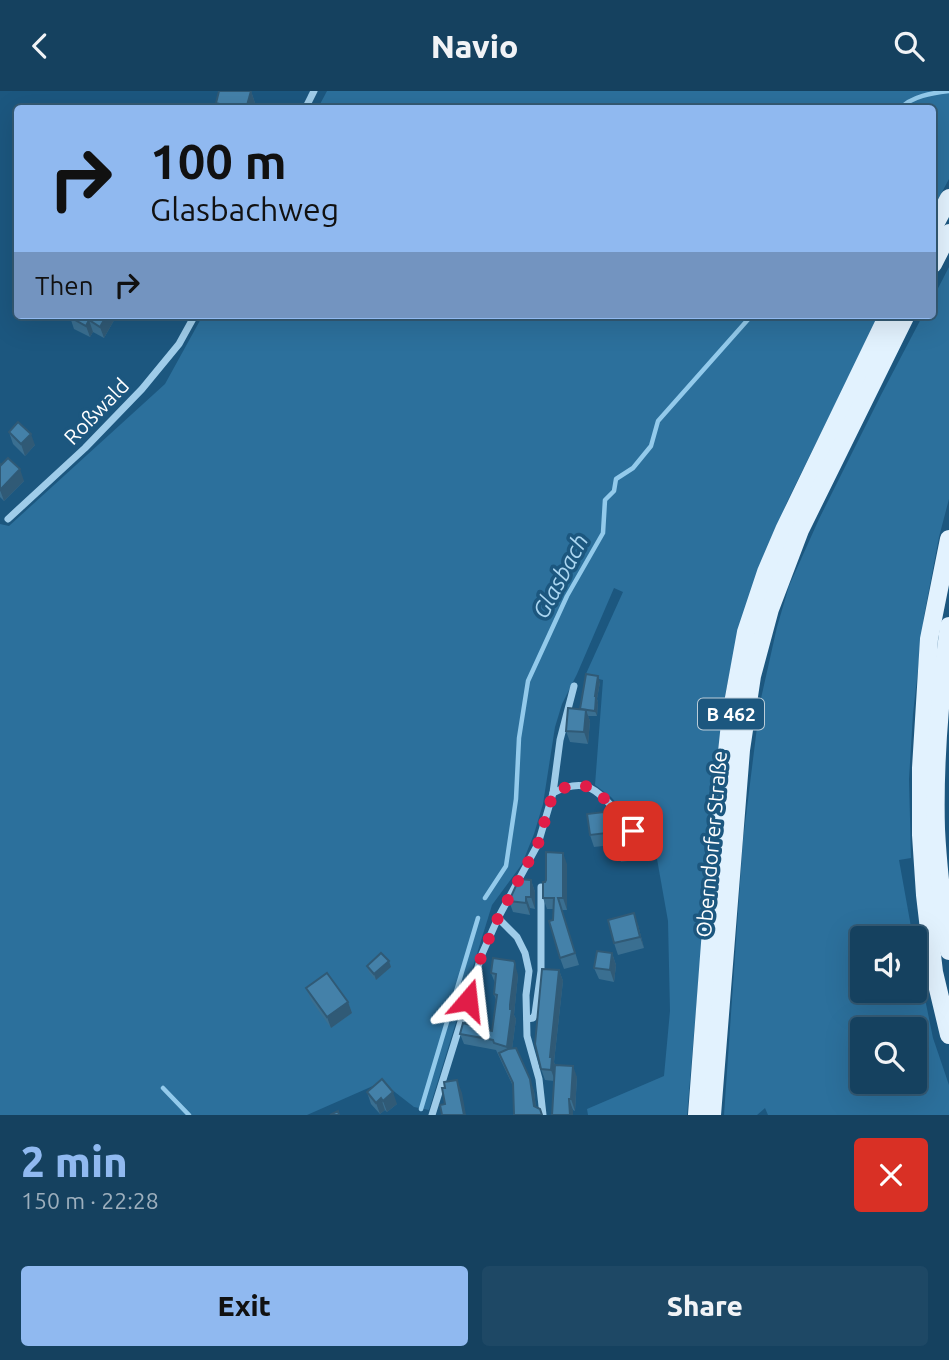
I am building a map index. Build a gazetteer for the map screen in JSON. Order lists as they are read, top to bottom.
{
  "streets": {
    "main road": ["B 462", "Oberndorfer Straße"],
    "street": ["Roßwald"]
  },
  "water": ["Glasbach"],
  "page": {
    "header": "Navio",
    "turn": ["100 m", "Glasbachweg"],
    "then": "Then",
    "heading": ["2 min", "150 m · 22:28"],
    "buttons": ["Exit", "Share"]
  }
}
